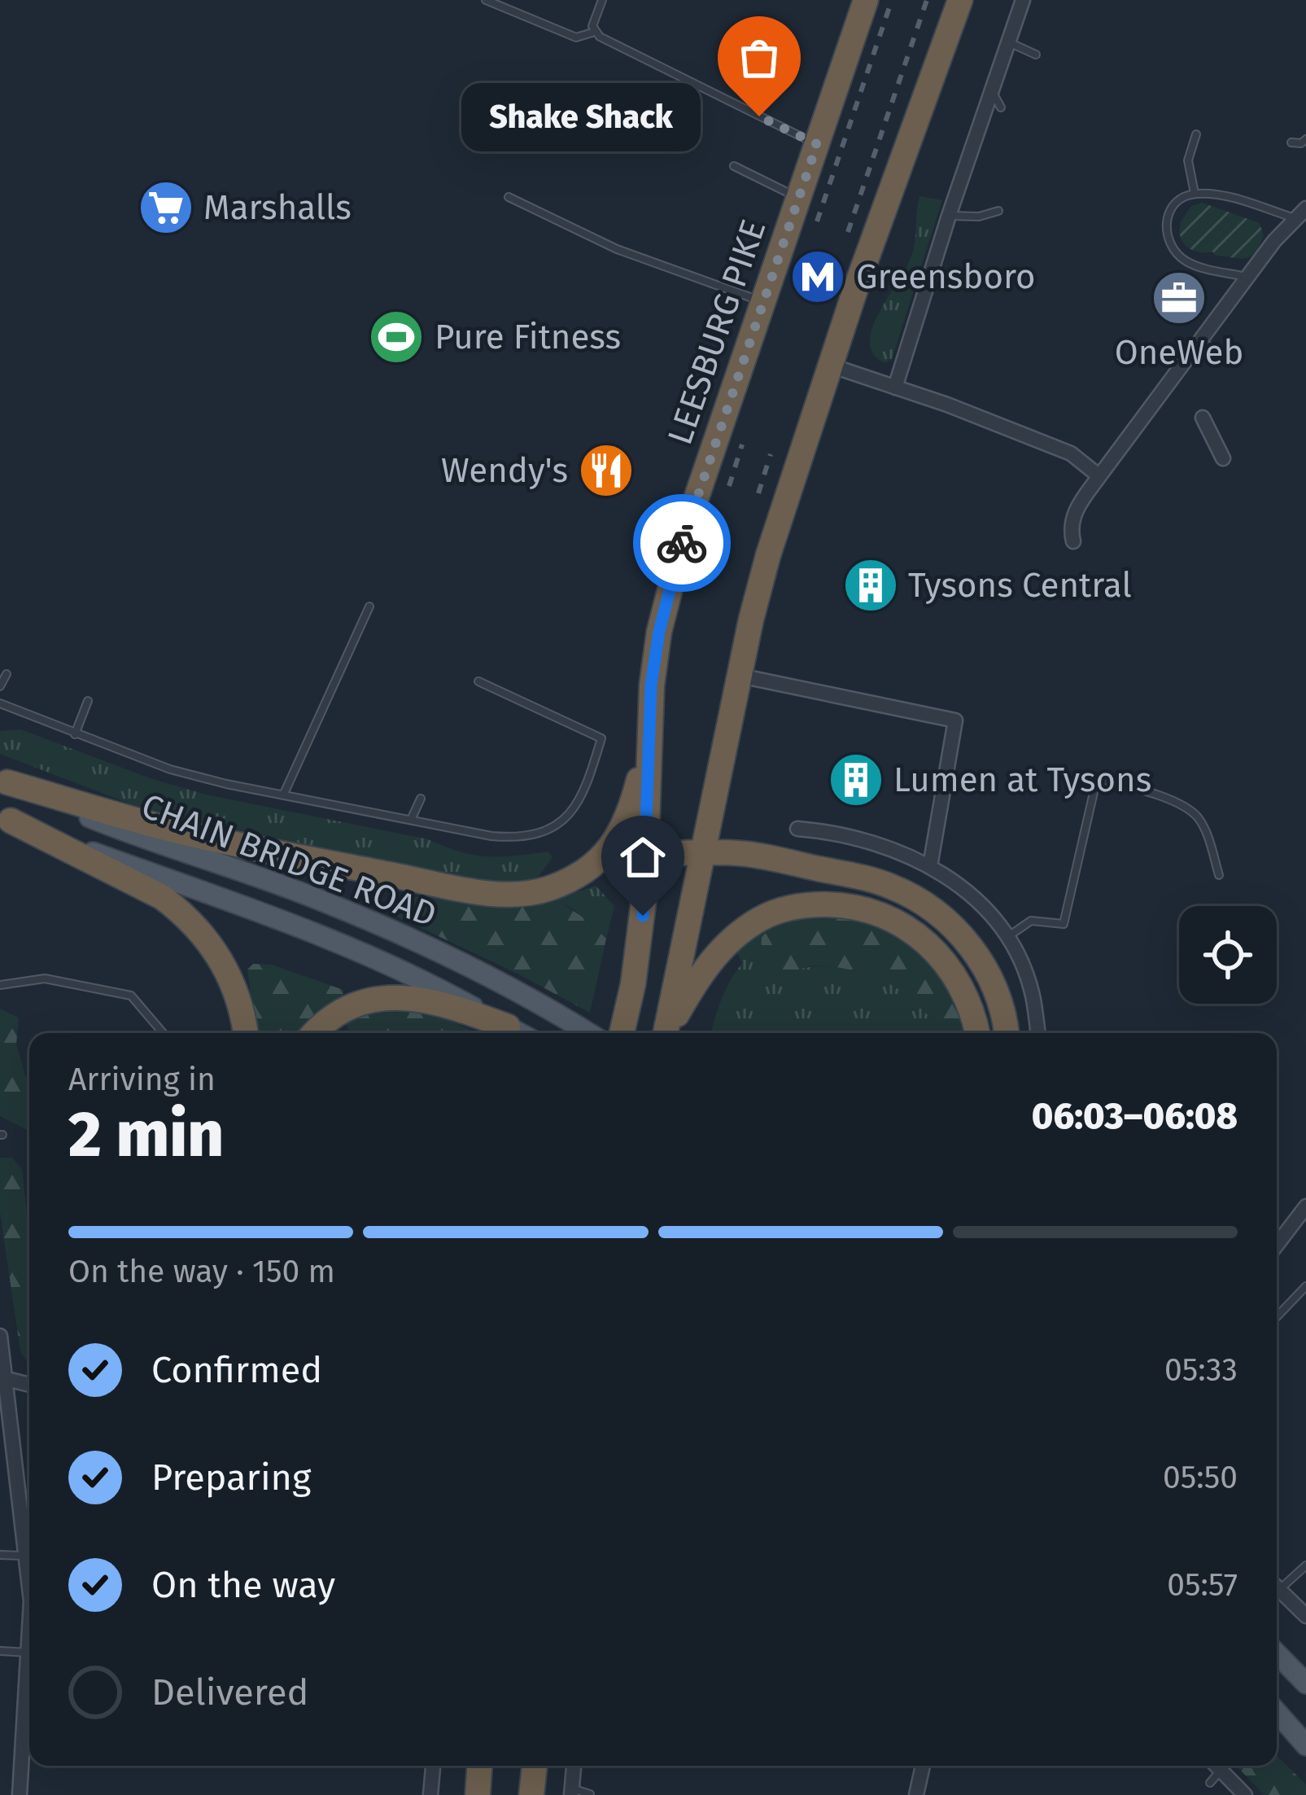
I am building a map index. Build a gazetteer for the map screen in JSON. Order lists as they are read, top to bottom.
{
  "streets": {
    "highway": ["LEESBURG PIKE"],
    "main road": ["CHAIN BRIDGE ROAD"]
  },
  "places": {
    "other": ["Shake Shack"],
    "supermarket": ["Marshalls"],
    "metro station": ["Greensboro"],
    "office": ["OneWeb"],
    "sports": ["Pure Fitness"],
    "restaurant": ["Wendy's"],
    "building": ["Tysons Central", "Lumen at Tysons"]
  },
  "page": {
    "bubble": "Shake Shack",
    "heading": ["2 min", "Arriving in", "06:03–06:08"],
    "bar": "On the way · 150 m",
    "list": [
      ["Confirmed", "05:33"],
      ["Preparing", "05:50"],
      ["On the way", "05:57"],
      "Delivered"
    ]
  }
}
